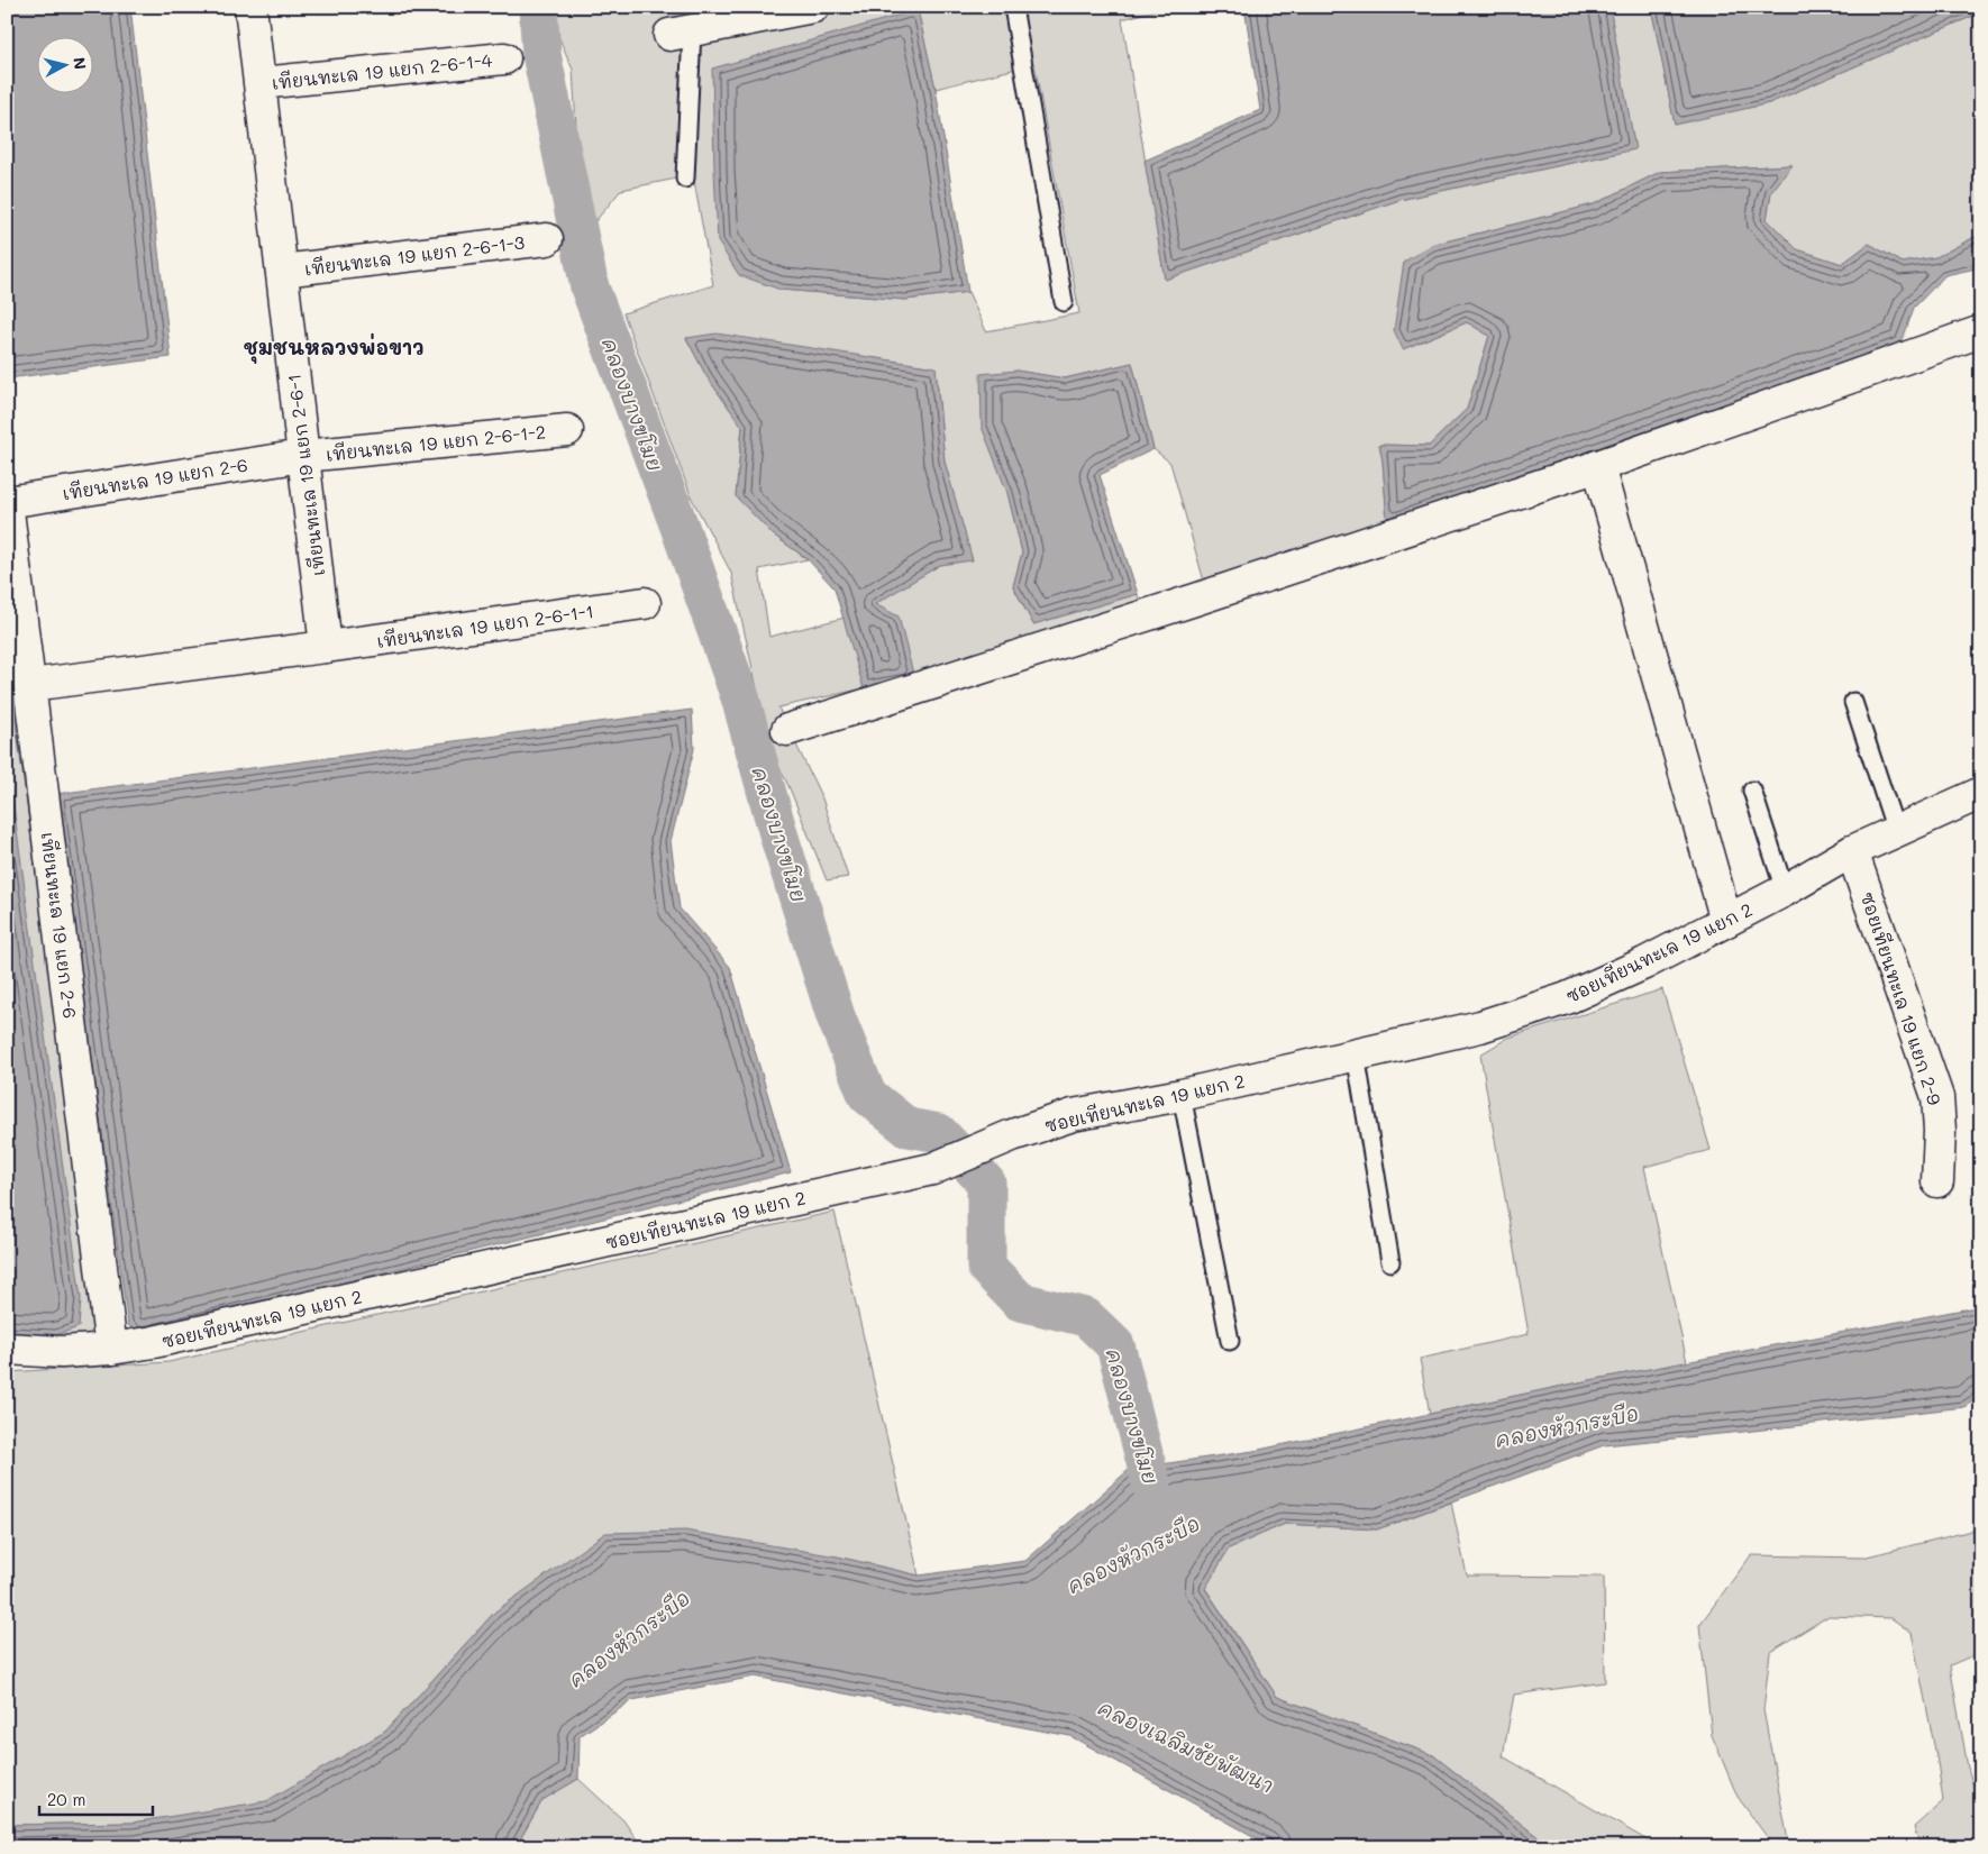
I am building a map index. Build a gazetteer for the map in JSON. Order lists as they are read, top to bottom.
{
  "streets": {
    "street": [
      "เทียนทะเล 19 แยก 2-6-1-4",
      "เทียนทะเล 19 แยก 2-6-1-3",
      "เทียนทะเล 19 แยก 2-6-1-2",
      "เทียนทะเล 19 แยก 2-6-1",
      "เทียนทะเล 19 แยก 2-6",
      "เทียนทะเล 19 แยก 2-6-1-1",
      "ซอยเทียนทะเล 19 แยก 2",
      "ซอยเทียนทะเล 19 แยก 2-9"
    ]
  },
  "crossings": [
    ["เทียนทะเล 19 แยก 2-6-1-4", "เทียนทะเล 19 แยก 2-6-1"],
    ["เทียนทะเล 19 แยก 2-6-1-3", "เทียนทะเล 19 แยก 2-6-1"],
    ["เทียนทะเล 19 แยก 2-6-1-2", "เทียนทะเล 19 แยก 2-6-1"],
    ["เทียนทะเล 19 แยก 2-6-1-2", "เทียนทะเล 19 แยก 2-6"],
    ["เทียนทะเล 19 แยก 2-6-1", "เทียนทะเล 19 แยก 2-6"],
    ["เทียนทะเล 19 แยก 2-6-1", "เทียนทะเล 19 แยก 2-6-1-1"],
    ["เทียนทะเล 19 แยก 2-6", "ซอยเทียนทะเล 19 แยก 2"],
    ["ซอยเทียนทะเล 19 แยก 2", "ซอยเทียนทะเล 19 แยก 2-9"]
  ],
  "districts": ["ชุมชนหลวงพ่อขาว"],
  "water": ["คลองบางขโมย", "คลองหัวกระบือ", "คลองเฉลิมชัยพัฒนา"],
  "scale_bar": "20 m",
  "north": "right"
}
